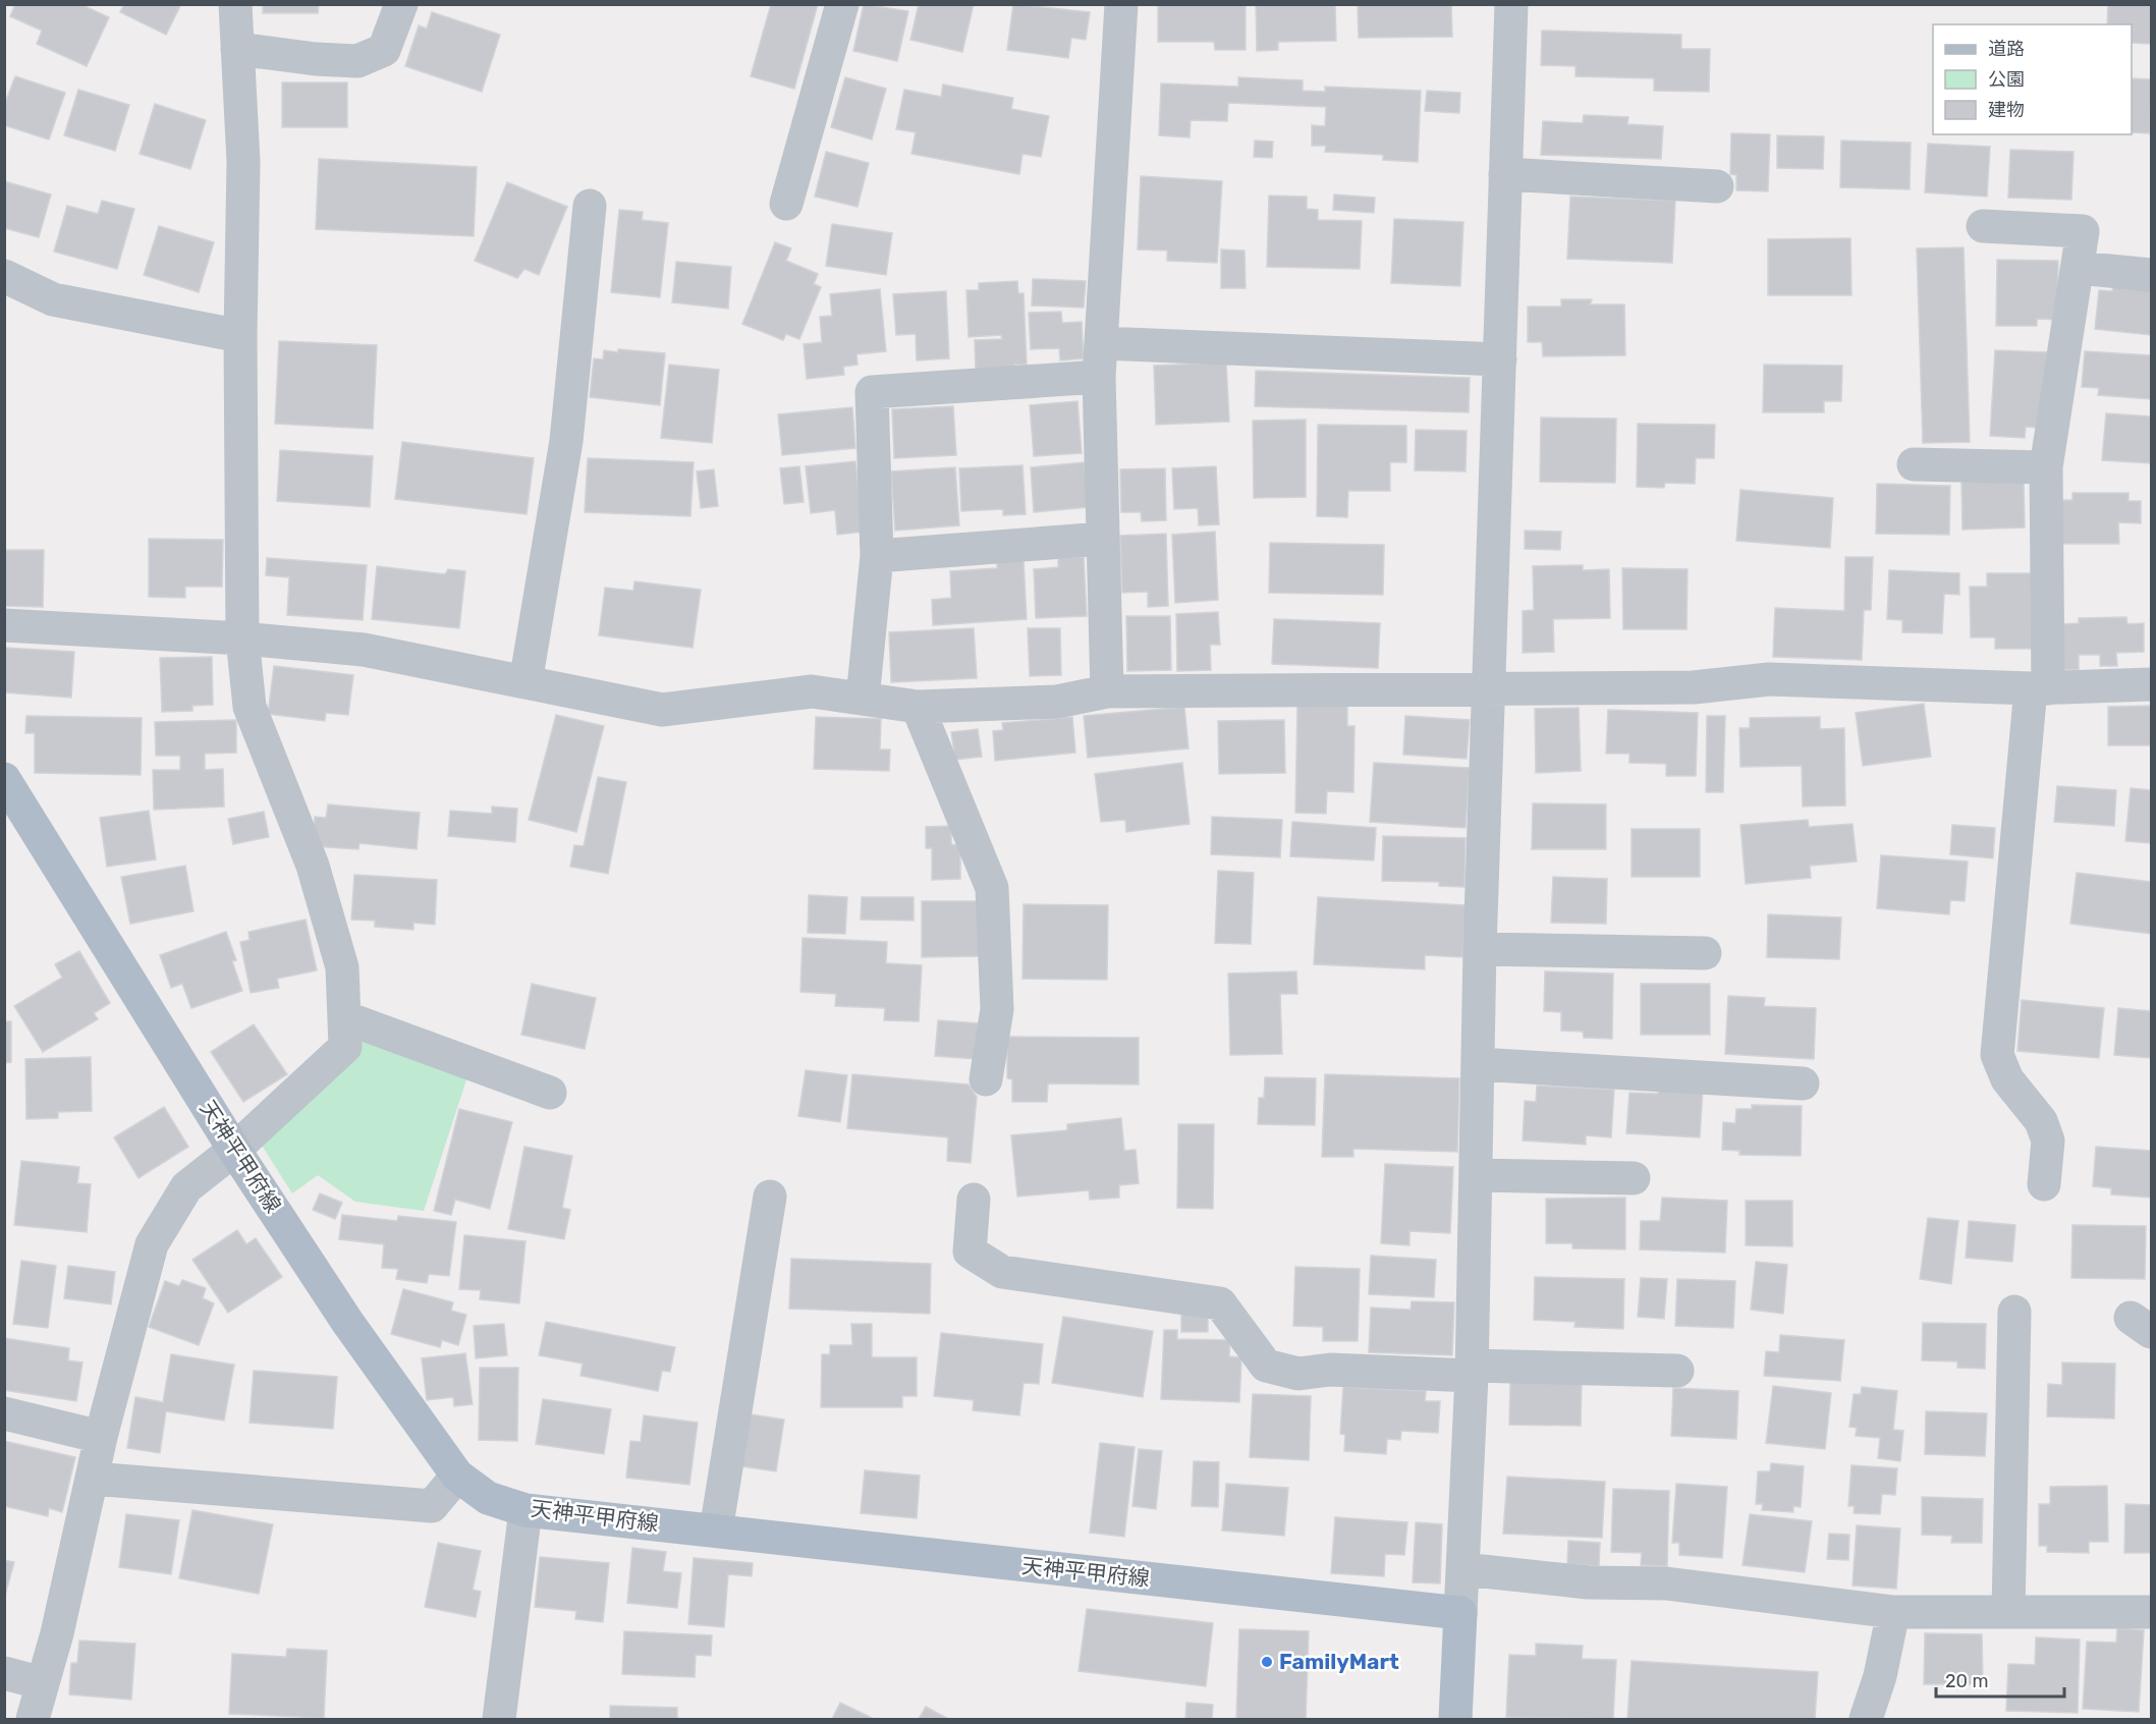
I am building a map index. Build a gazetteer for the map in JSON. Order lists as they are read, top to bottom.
{
  "streets": {
    "main road": ["天神平甲府線"]
  },
  "places": ["FamilyMart"],
  "legend": ["道路", "公園", "建物"],
  "scale_bar": "20 m"
}
